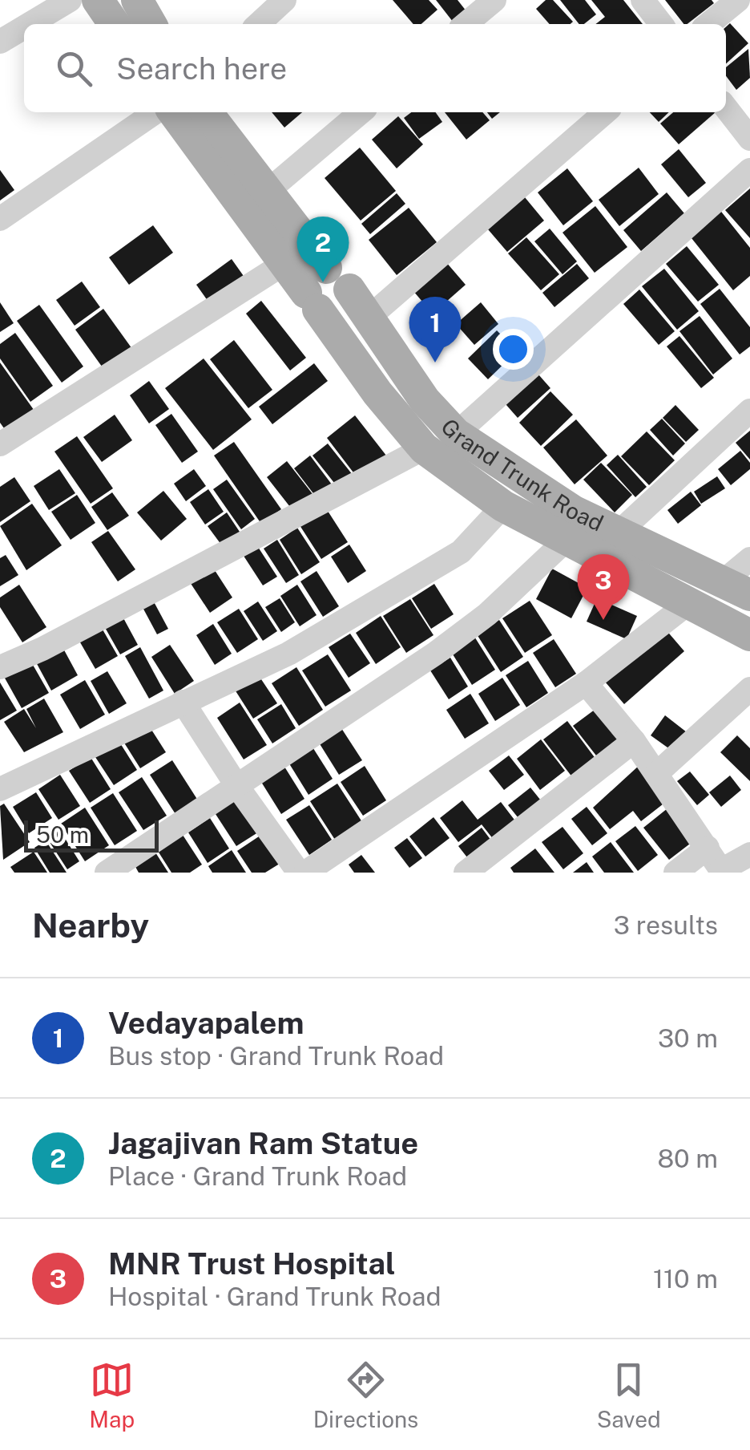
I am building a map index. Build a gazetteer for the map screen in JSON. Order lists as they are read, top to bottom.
{
  "streets": {
    "main road": ["Grand Trunk Road"]
  },
  "scale_bar": "50 m",
  "page": {
    "search": "Search here",
    "pins": ["2", "1", "3"],
    "scale": "50 m",
    "heading": ["Nearby", "3 results"],
    "list": [
      {
        "mark": "1",
        "name": "Vedayapalem",
        "note": "Bus stop · Grand Trunk Road",
        "value": "30 m"
      },
      {
        "mark": "2",
        "name": "Jagajivan Ram Statue",
        "note": "Place · Grand Trunk Road",
        "value": "80 m"
      },
      {
        "mark": "3",
        "name": "MNR Trust Hospital",
        "note": "Hospital · Grand Trunk Road",
        "value": "110 m"
      }
    ],
    "nav": ["Map", "Directions", "Saved"]
  }
}
